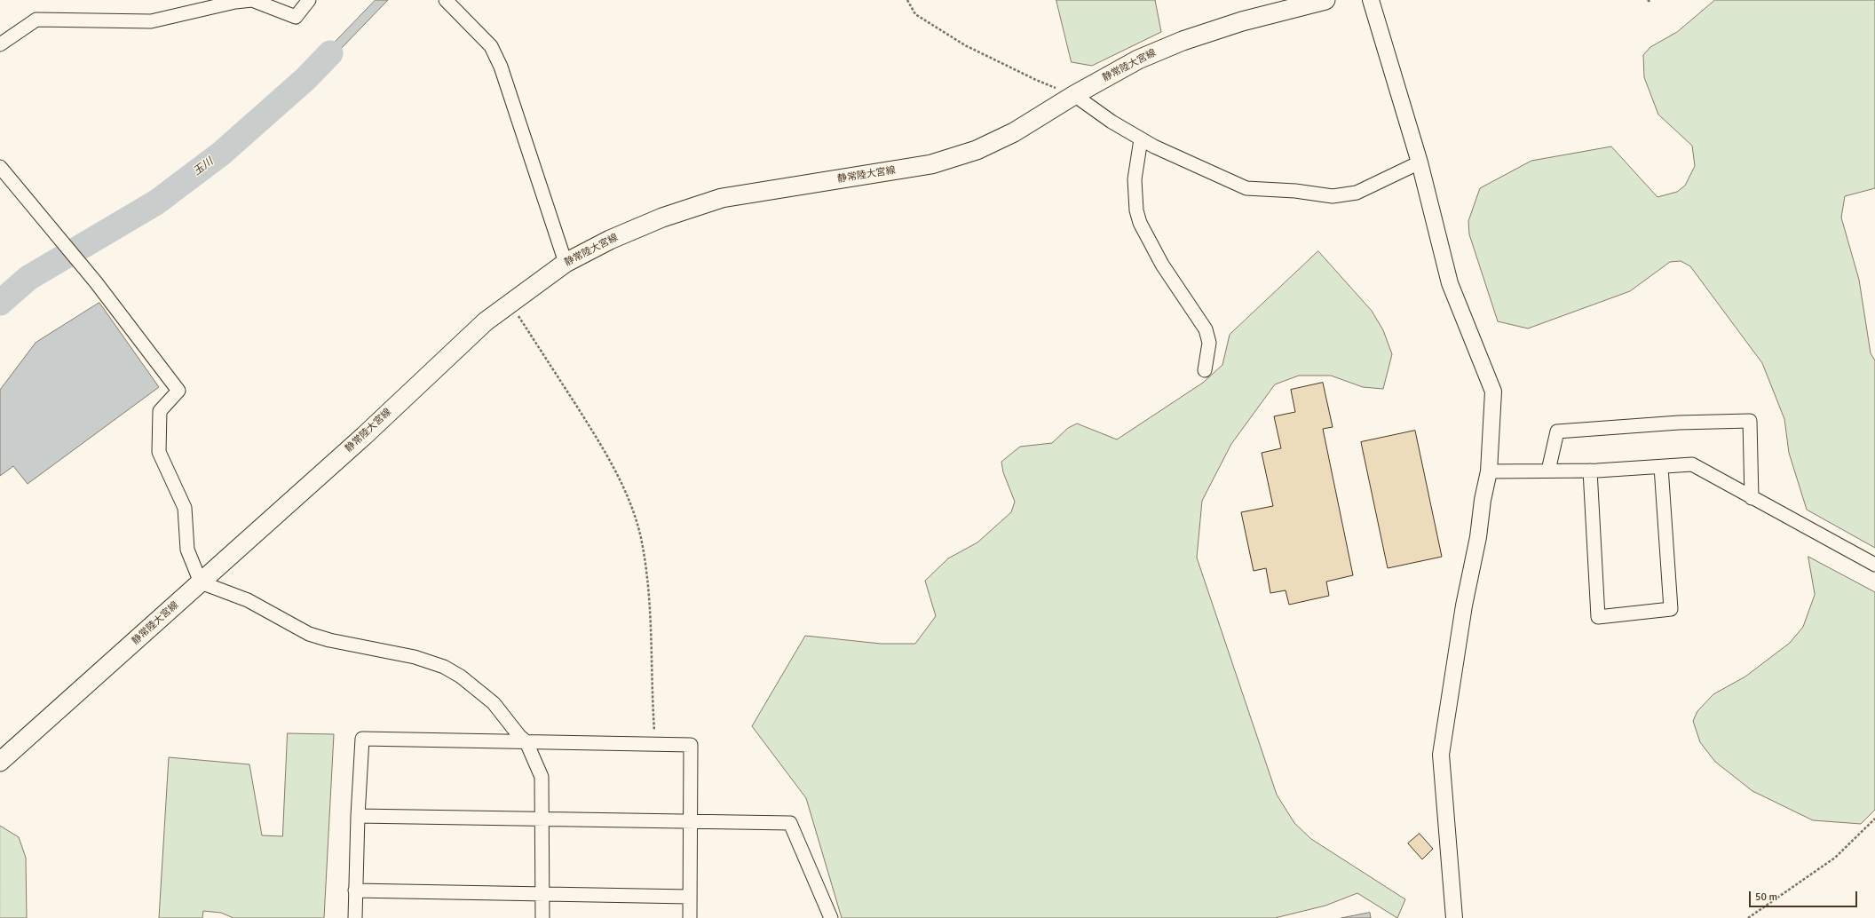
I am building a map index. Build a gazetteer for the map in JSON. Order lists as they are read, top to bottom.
{
  "streets": {
    "main road": ["静常陸大宮線"]
  },
  "water": ["玉川"],
  "scale_bar": "50 m"
}
